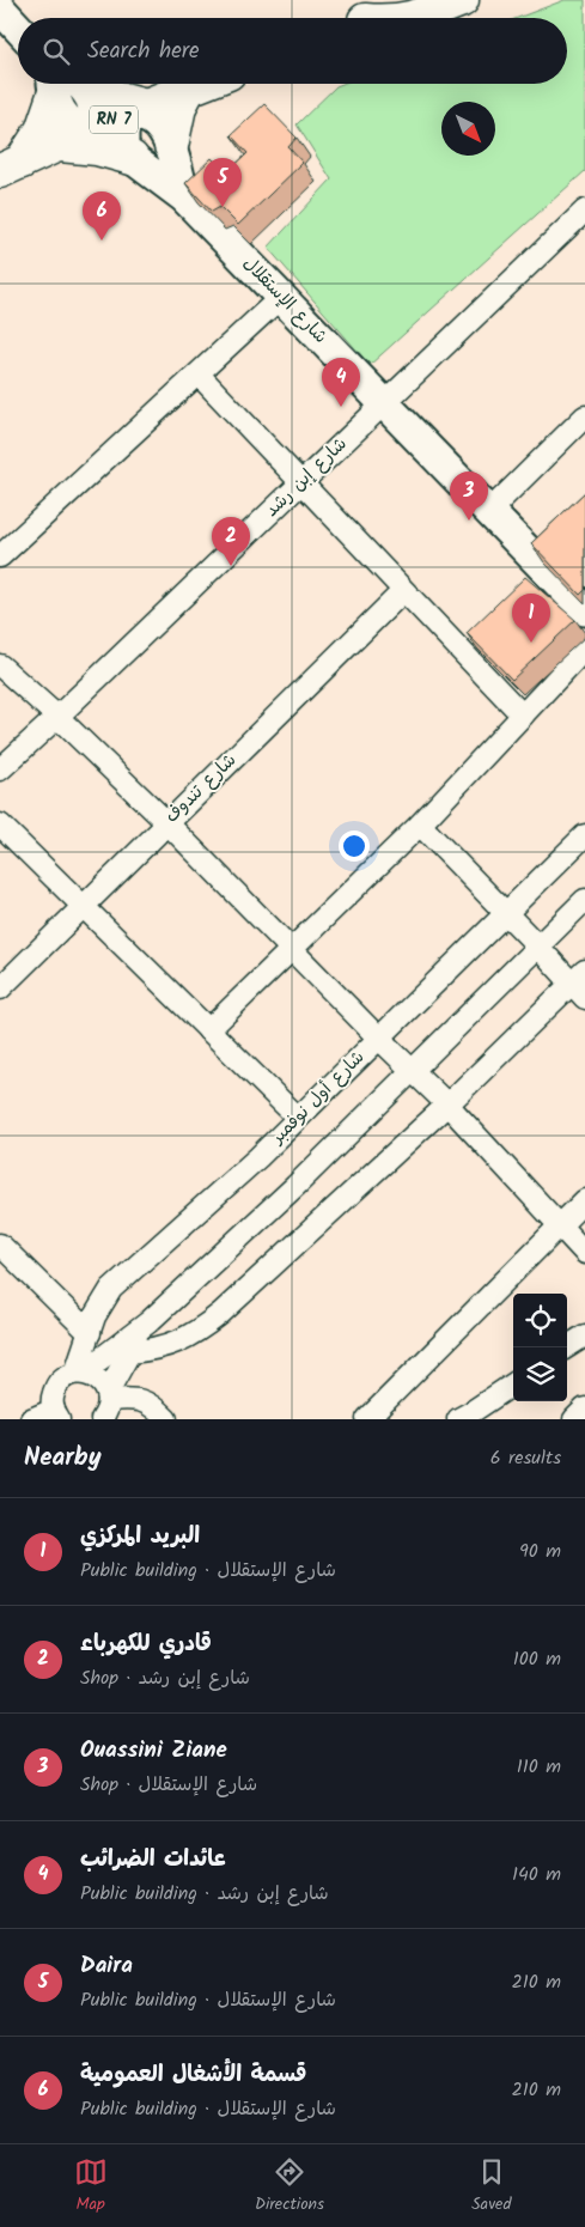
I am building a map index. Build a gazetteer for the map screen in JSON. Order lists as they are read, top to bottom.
{
  "streets": {
    "main road": ["RN 7"],
    "street": [
      "شارع الإستقلال",
      "شارع إبن رشد",
      "شارع تندوف",
      "شارع أول نوفمبر"
    ]
  },
  "crossings": [
    ["شارع الإستقلال", "شارع إبن رشد"]
  ],
  "north": "bottom right",
  "page": {
    "search": "Search here",
    "pins": [
      "5",
      "6",
      "4",
      "3",
      "2",
      "1"
    ],
    "heading": ["Nearby", "6 results"],
    "list": [
      {
        "mark": "1",
        "name": "البريد المركزي",
        "note": "Public building · شارع الإستقلال",
        "value": "90 m"
      },
      {
        "mark": "2",
        "name": "قادري للكهرباء",
        "note": "Shop · شارع إبن رشد",
        "value": "100 m"
      },
      {
        "mark": "3",
        "name": "Ouassini Ziane",
        "note": "Shop · شارع الإستقلال",
        "value": "110 m"
      },
      {
        "mark": "4",
        "name": "عائدات الضرائب",
        "note": "Public building · شارع إبن رشد",
        "value": "140 m"
      },
      {
        "mark": "5",
        "name": "Daira",
        "note": "Public building · شارع الإستقلال",
        "value": "210 m"
      },
      {
        "mark": "6",
        "name": "قسمة الأشغال العمومية",
        "note": "Public building · شارع الإستقلال",
        "value": "210 m"
      }
    ],
    "nav": ["Map", "Directions", "Saved"]
  }
}
